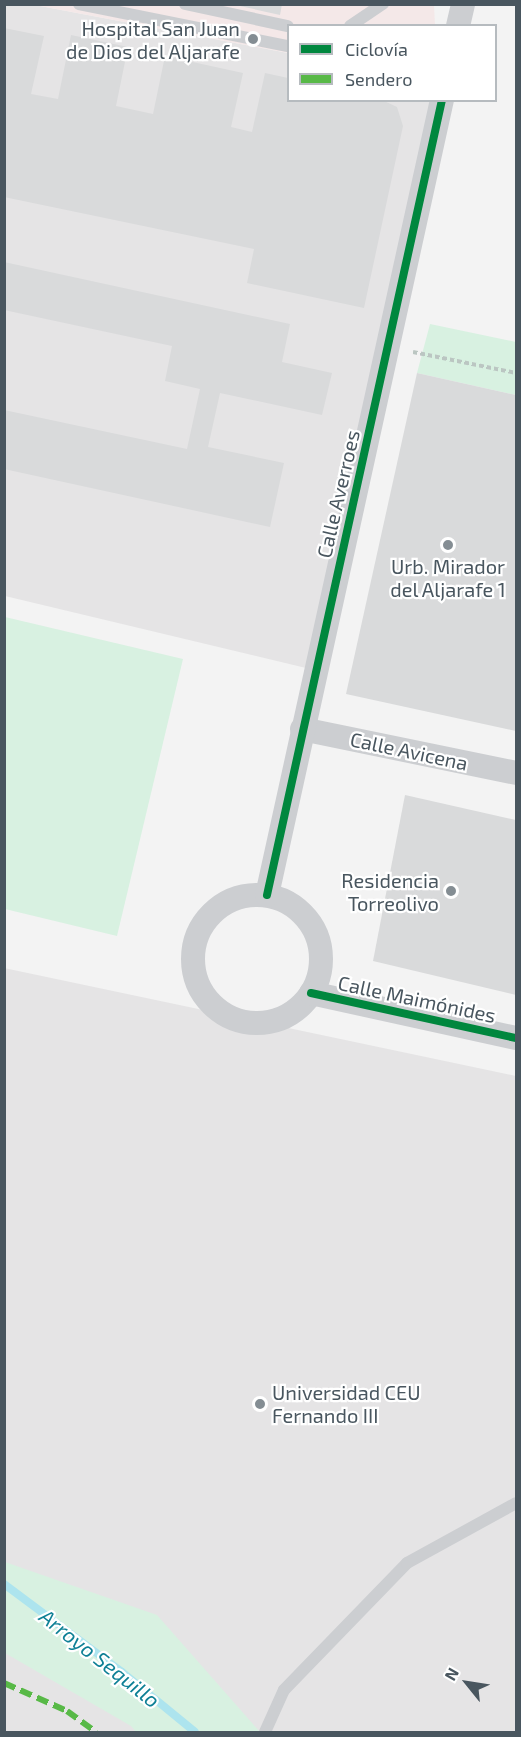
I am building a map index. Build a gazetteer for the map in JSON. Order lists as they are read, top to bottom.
{
  "streets": {
    "street": ["Calle Averroes", "Calle Avicena", "Calle Maimónides"]
  },
  "crossings": [
    ["Calle Averroes", "Calle Avicena"],
    ["Calle Averroes", "Calle Maimónides"]
  ],
  "water": ["Arroyo Sequillo"],
  "places": [
    "Hospital San Juan de Dios del Aljarafe",
    "Urb. Mirador del Aljarafe 1",
    "Residencia Torreolivo",
    "Universidad CEU Fernando III"
  ],
  "legend": ["Ciclovía", "Sendero"],
  "north": "top left"
}
